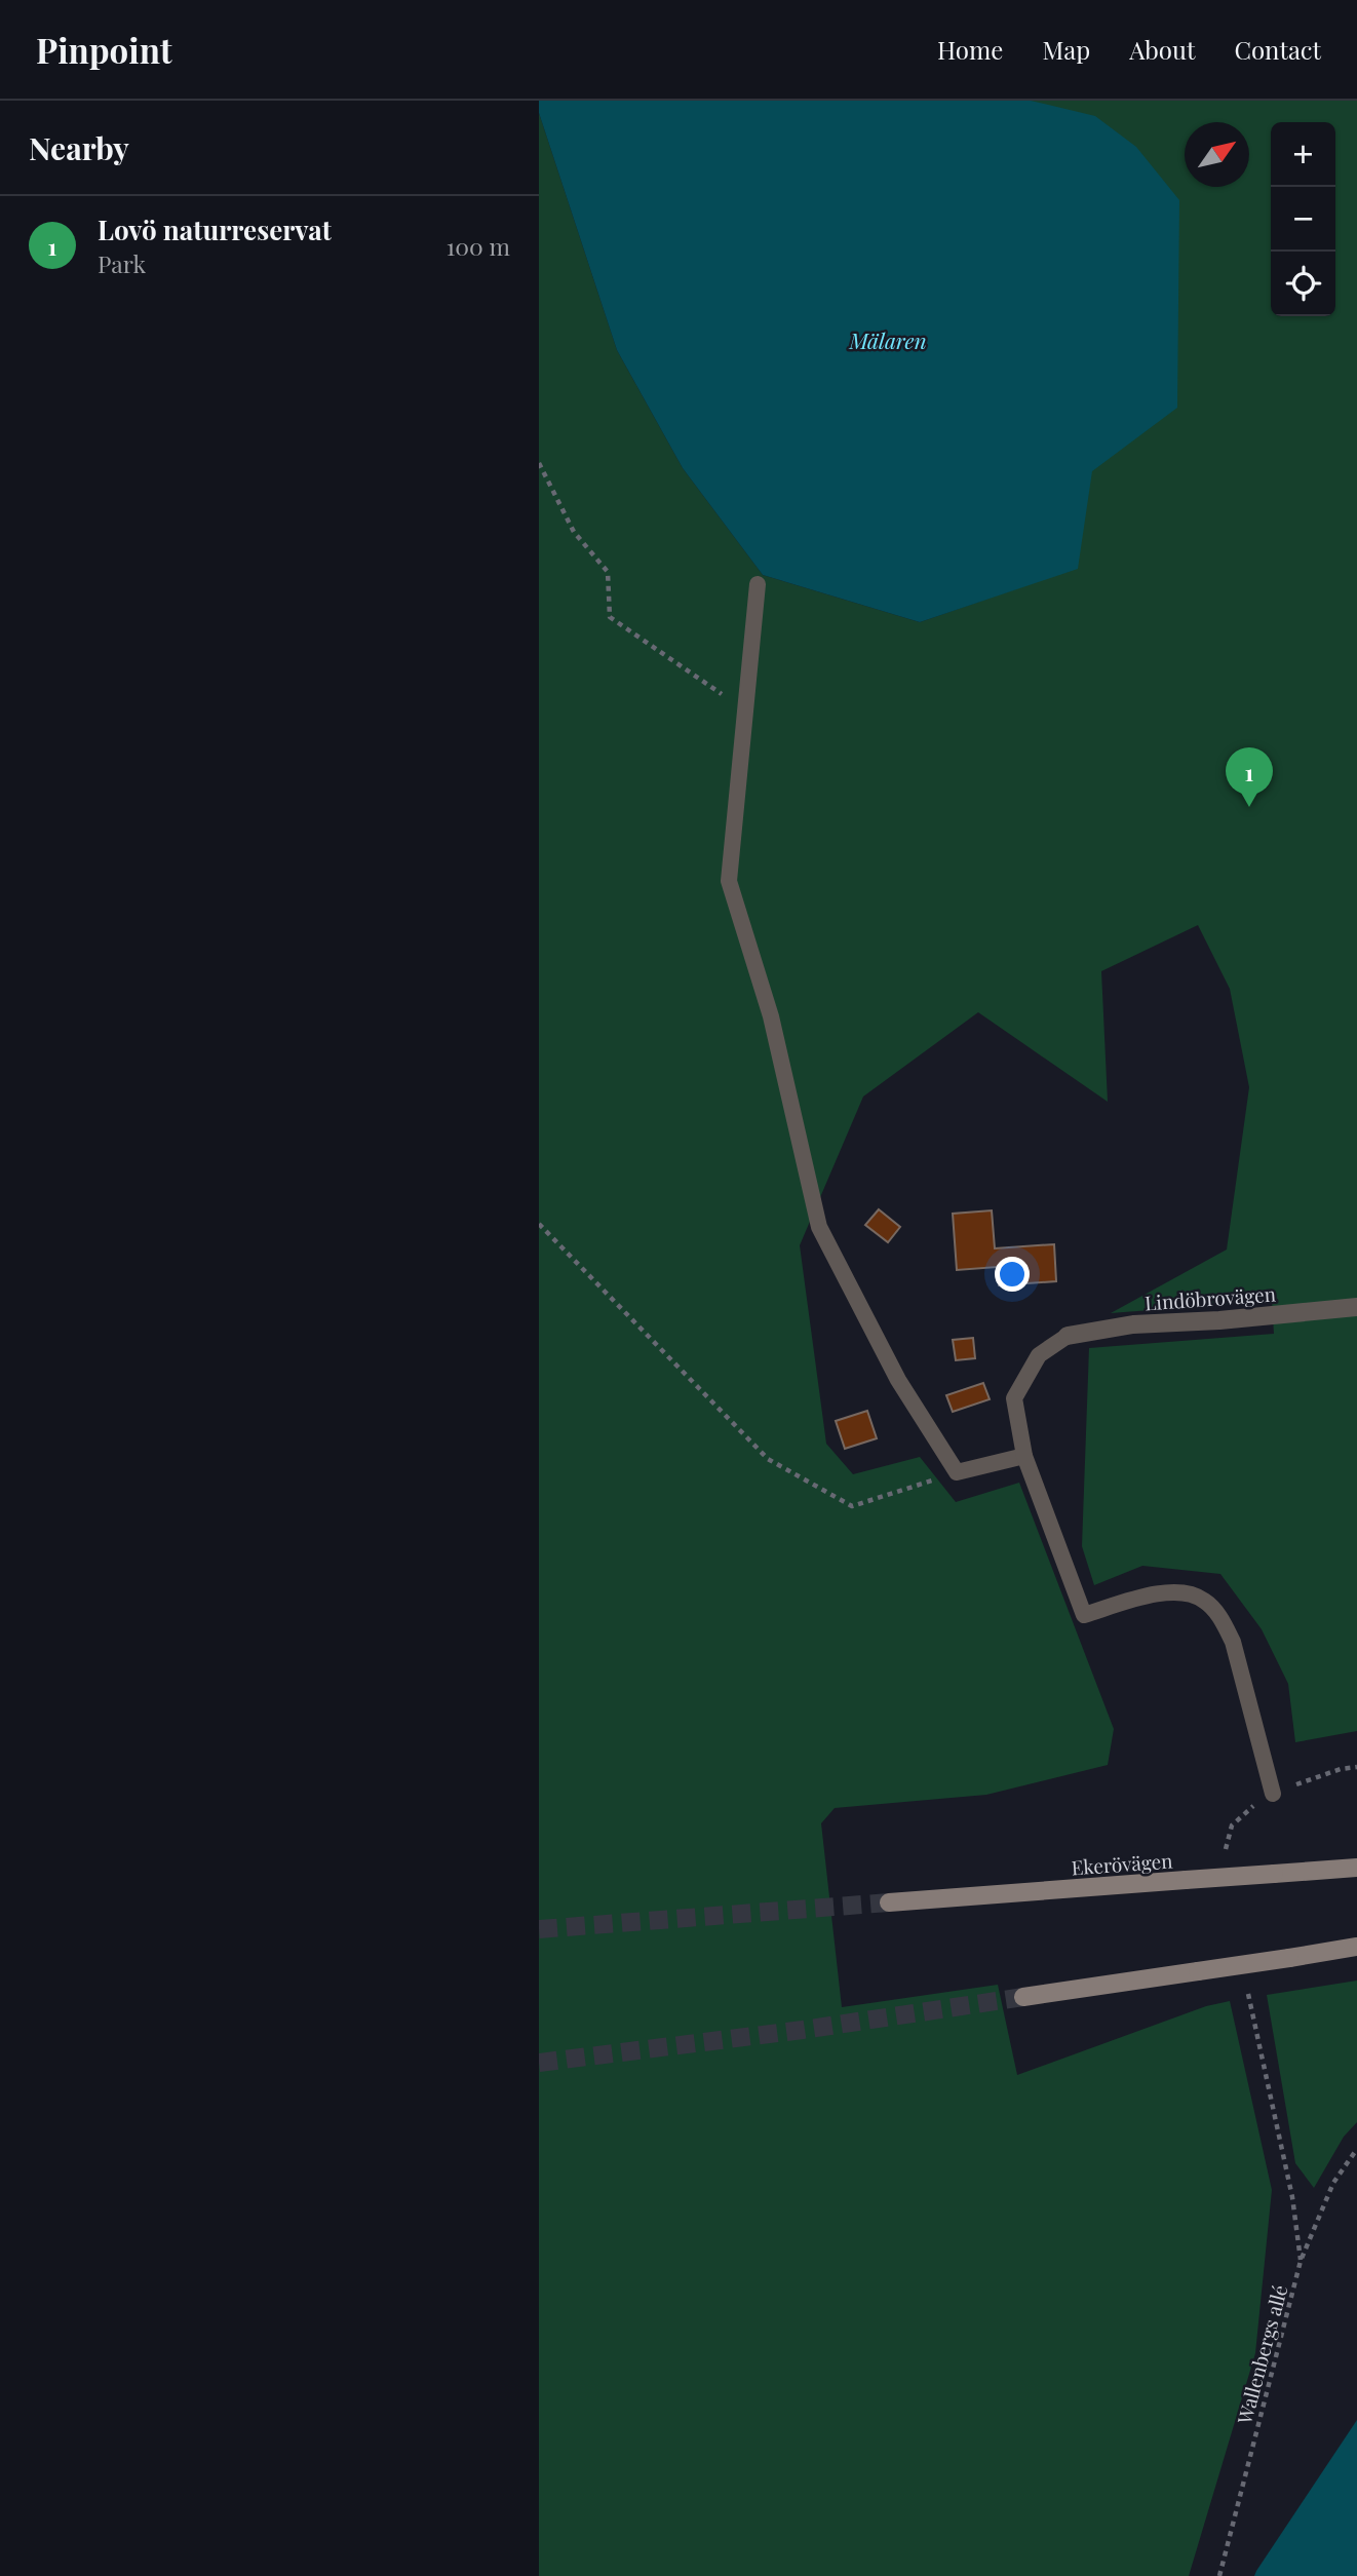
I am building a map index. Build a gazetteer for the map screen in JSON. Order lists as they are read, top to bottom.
{
  "streets": {
    "main road": ["Ekerövägen"],
    "street": ["Lindöbrovägen"],
    "path": ["Wallenbergs allé"]
  },
  "water": ["Mälaren"],
  "north": "top right",
  "page": {
    "header": "Pinpoint",
    "nav": [
      "Home",
      "Map",
      "About",
      "Contact"
    ],
    "heading": "Nearby",
    "map_buttons": ["+", "−"],
    "list": [
      {
        "mark": "1",
        "name": "Lovö naturreservat",
        "note": "Park",
        "value": "100 m"
      }
    ],
    "pins": "1"
  }
}
